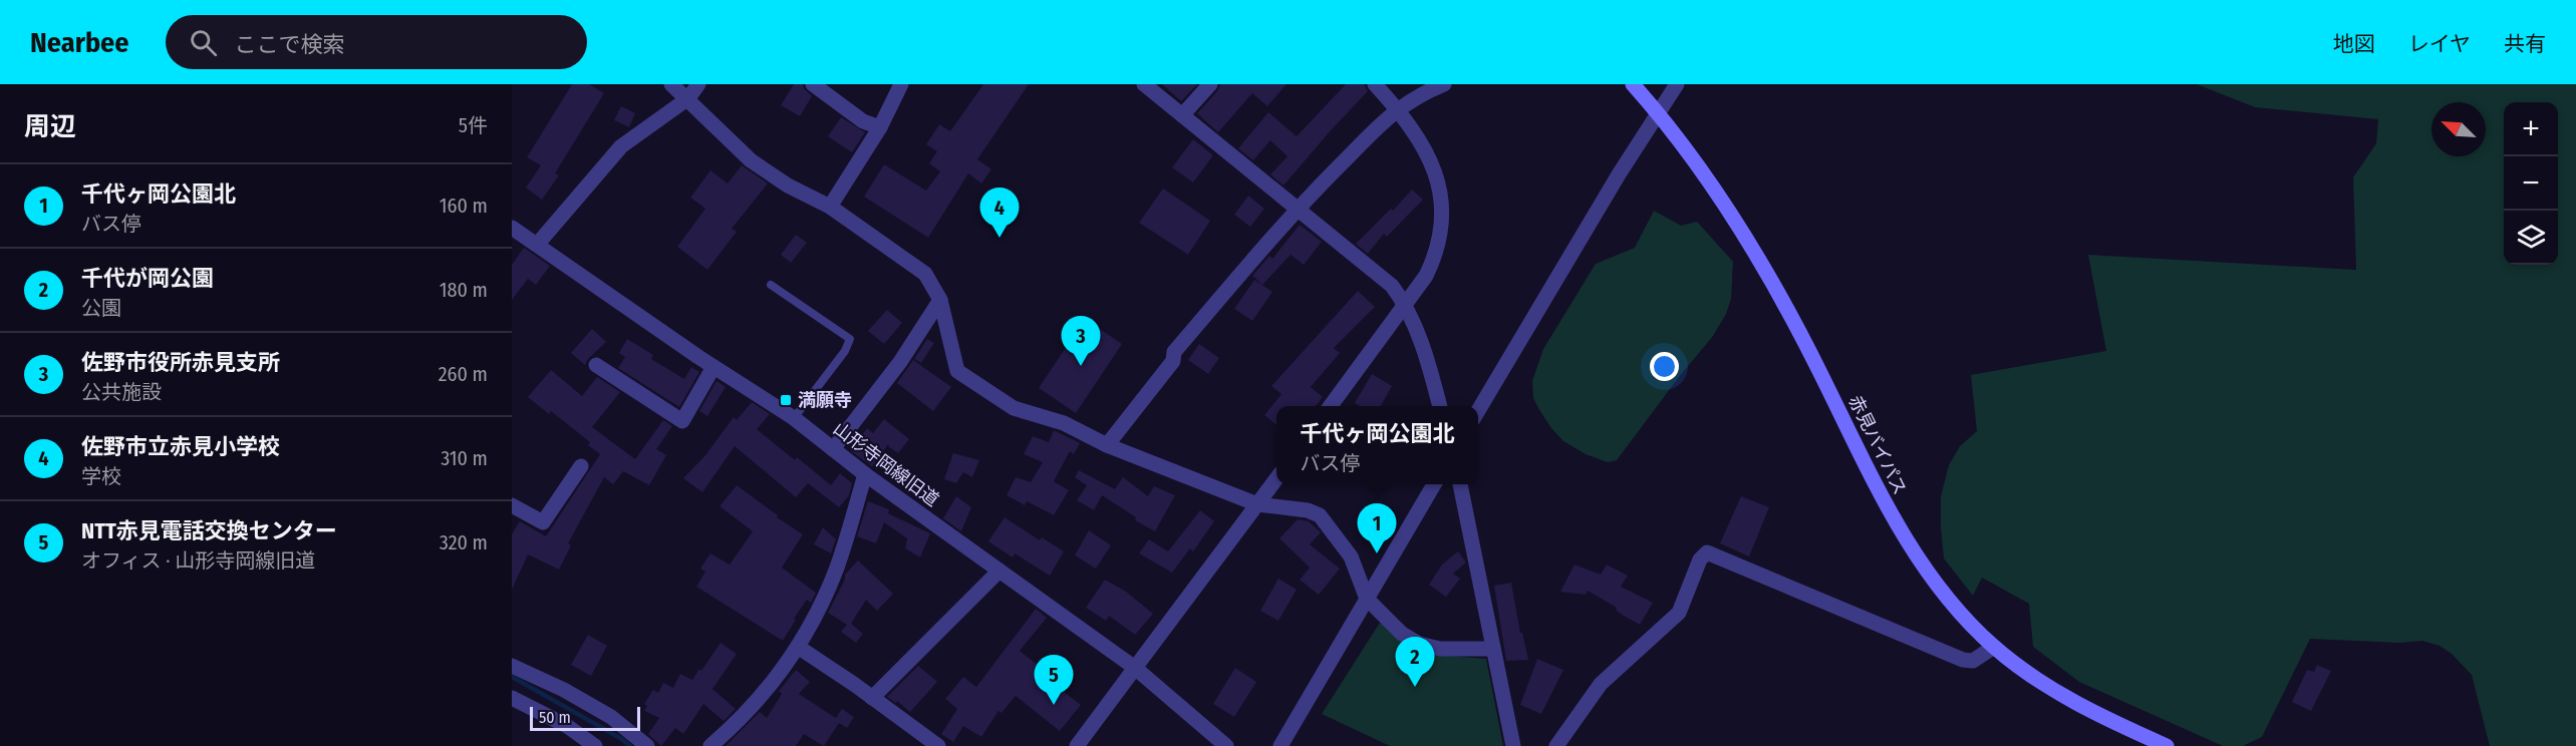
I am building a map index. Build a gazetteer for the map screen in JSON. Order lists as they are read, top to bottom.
{
  "streets": {
    "main road": ["赤見バイパス"],
    "street": ["山形寺岡線旧道"]
  },
  "places": {
    "transit": ["満願寺"]
  },
  "scale_bar": "50 m",
  "north": "top left",
  "page": {
    "header": "Nearbee",
    "search": "ここで検索",
    "nav": ["地図", "レイヤ", "共有"],
    "heading": ["周辺", "5件"],
    "map_buttons": ["+", "−"],
    "list": [
      {
        "mark": "1",
        "name": "千代ヶ岡公園北",
        "note": "バス停",
        "value": "160 m"
      },
      {
        "mark": "2",
        "name": "千代が岡公園",
        "note": "公園",
        "value": "180 m"
      },
      {
        "mark": "3",
        "name": "佐野市役所赤見支所",
        "note": "公共施設",
        "value": "260 m"
      },
      {
        "mark": "4",
        "name": "佐野市立赤見小学校",
        "note": "学校",
        "value": "310 m"
      },
      {
        "mark": "5",
        "name": "NTT赤見電話交換センター",
        "note": "オフィス · 山形寺岡線旧道",
        "value": "320 m"
      }
    ],
    "pins": [
      "4",
      "3",
      "1",
      "2",
      "5"
    ],
    "popup": ["千代ヶ岡公園北", "バス停"],
    "scale": "50 m"
  }
}
